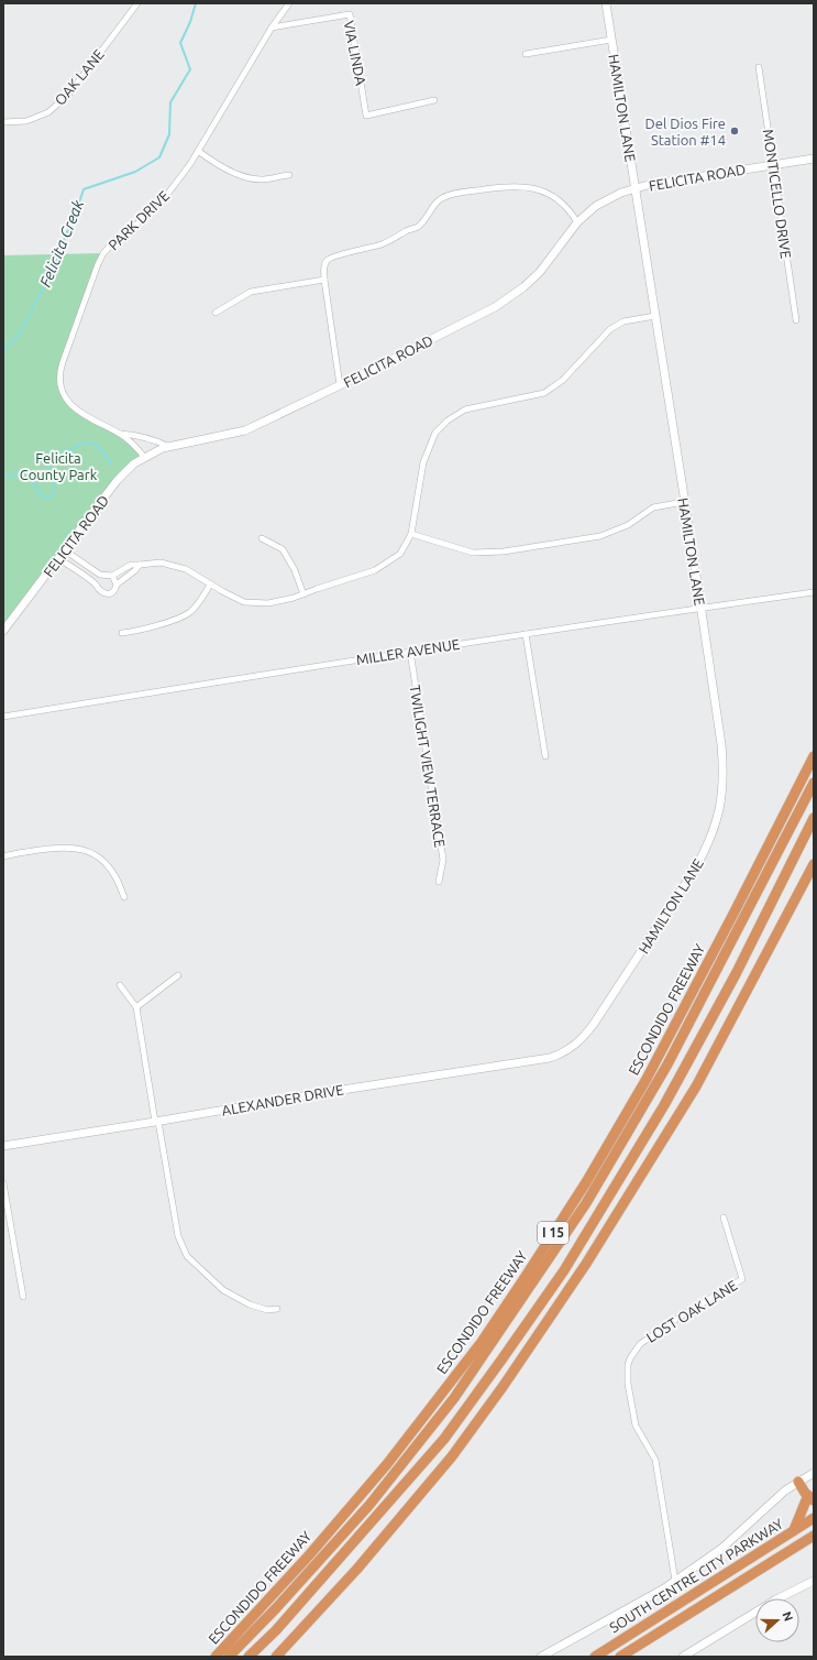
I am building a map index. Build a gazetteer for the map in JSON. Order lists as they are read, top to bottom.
{
  "streets": {
    "highway": ["ESCONDIDO FREEWAY", "I 15", "SOUTH CENTRE CITY PARKWAY"],
    "street": [
      "VIA LINDA",
      "OAK LANE",
      "HAMILTON LANE",
      "FELICITA ROAD",
      "MONTICELLO DRIVE",
      "PARK DRIVE",
      "MILLER AVENUE",
      "TWILIGHT VIEW TERRACE",
      "ALEXANDER DRIVE",
      "LOST OAK LANE"
    ]
  },
  "crossings": [
    ["VIA LINDA", "PARK DRIVE"],
    ["HAMILTON LANE", "FELICITA ROAD"],
    ["HAMILTON LANE", "MILLER AVENUE"],
    ["HAMILTON LANE", "ALEXANDER DRIVE"],
    ["FELICITA ROAD", "MONTICELLO DRIVE"],
    ["FELICITA ROAD", "PARK DRIVE"],
    ["MILLER AVENUE", "TWILIGHT VIEW TERRACE"],
    ["LOST OAK LANE", "SOUTH CENTRE CITY PARKWAY"]
  ],
  "water": ["Felicita Creak"],
  "parks": ["Felicita County Park"],
  "places": ["Del Dios Fire Station #14"],
  "north": "right"
}
